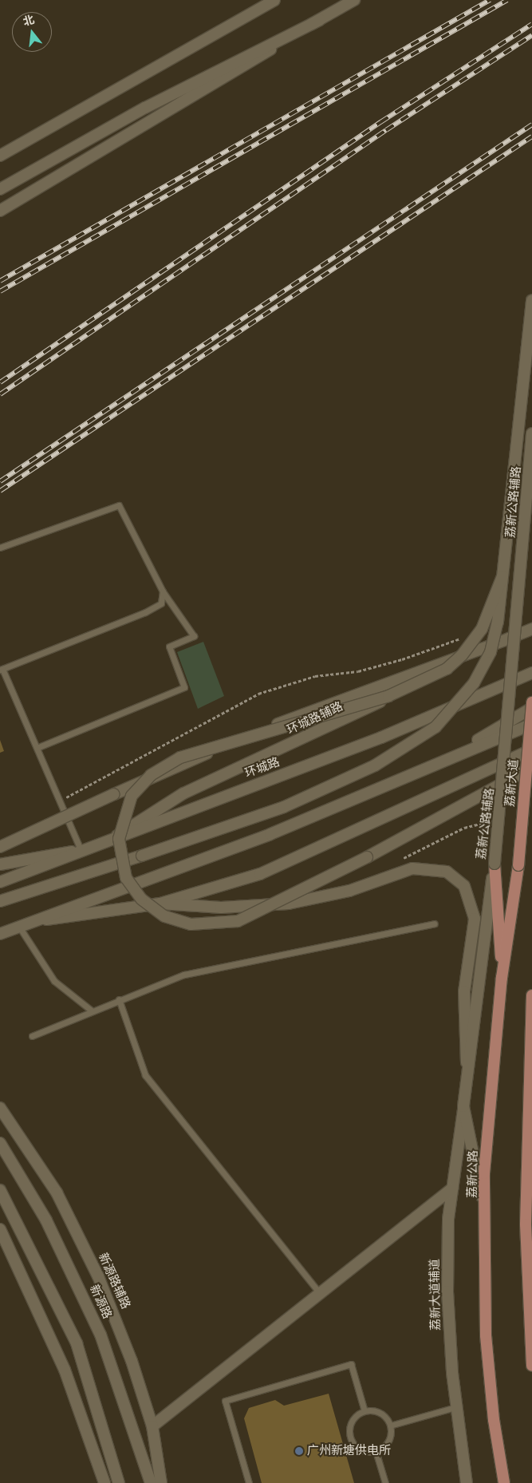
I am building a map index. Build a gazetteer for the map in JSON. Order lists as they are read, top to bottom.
{
  "streets": {
    "main road": [
      "荔新公路辅路",
      "环城路辅路",
      "环城路",
      "荔新大道",
      "荔新公路",
      "新源路辅路",
      "荔新大道辅道",
      "新源路"
    ]
  },
  "crossings": [
    ["荔新公路辅路", "荔新公路"],
    ["荔新公路辅路", "荔新大道辅道"],
    ["环城路辅路", "环城路"],
    ["荔新大道", "荔新公路"]
  ],
  "places": ["广州新塘供电所"],
  "north": "top"
}
